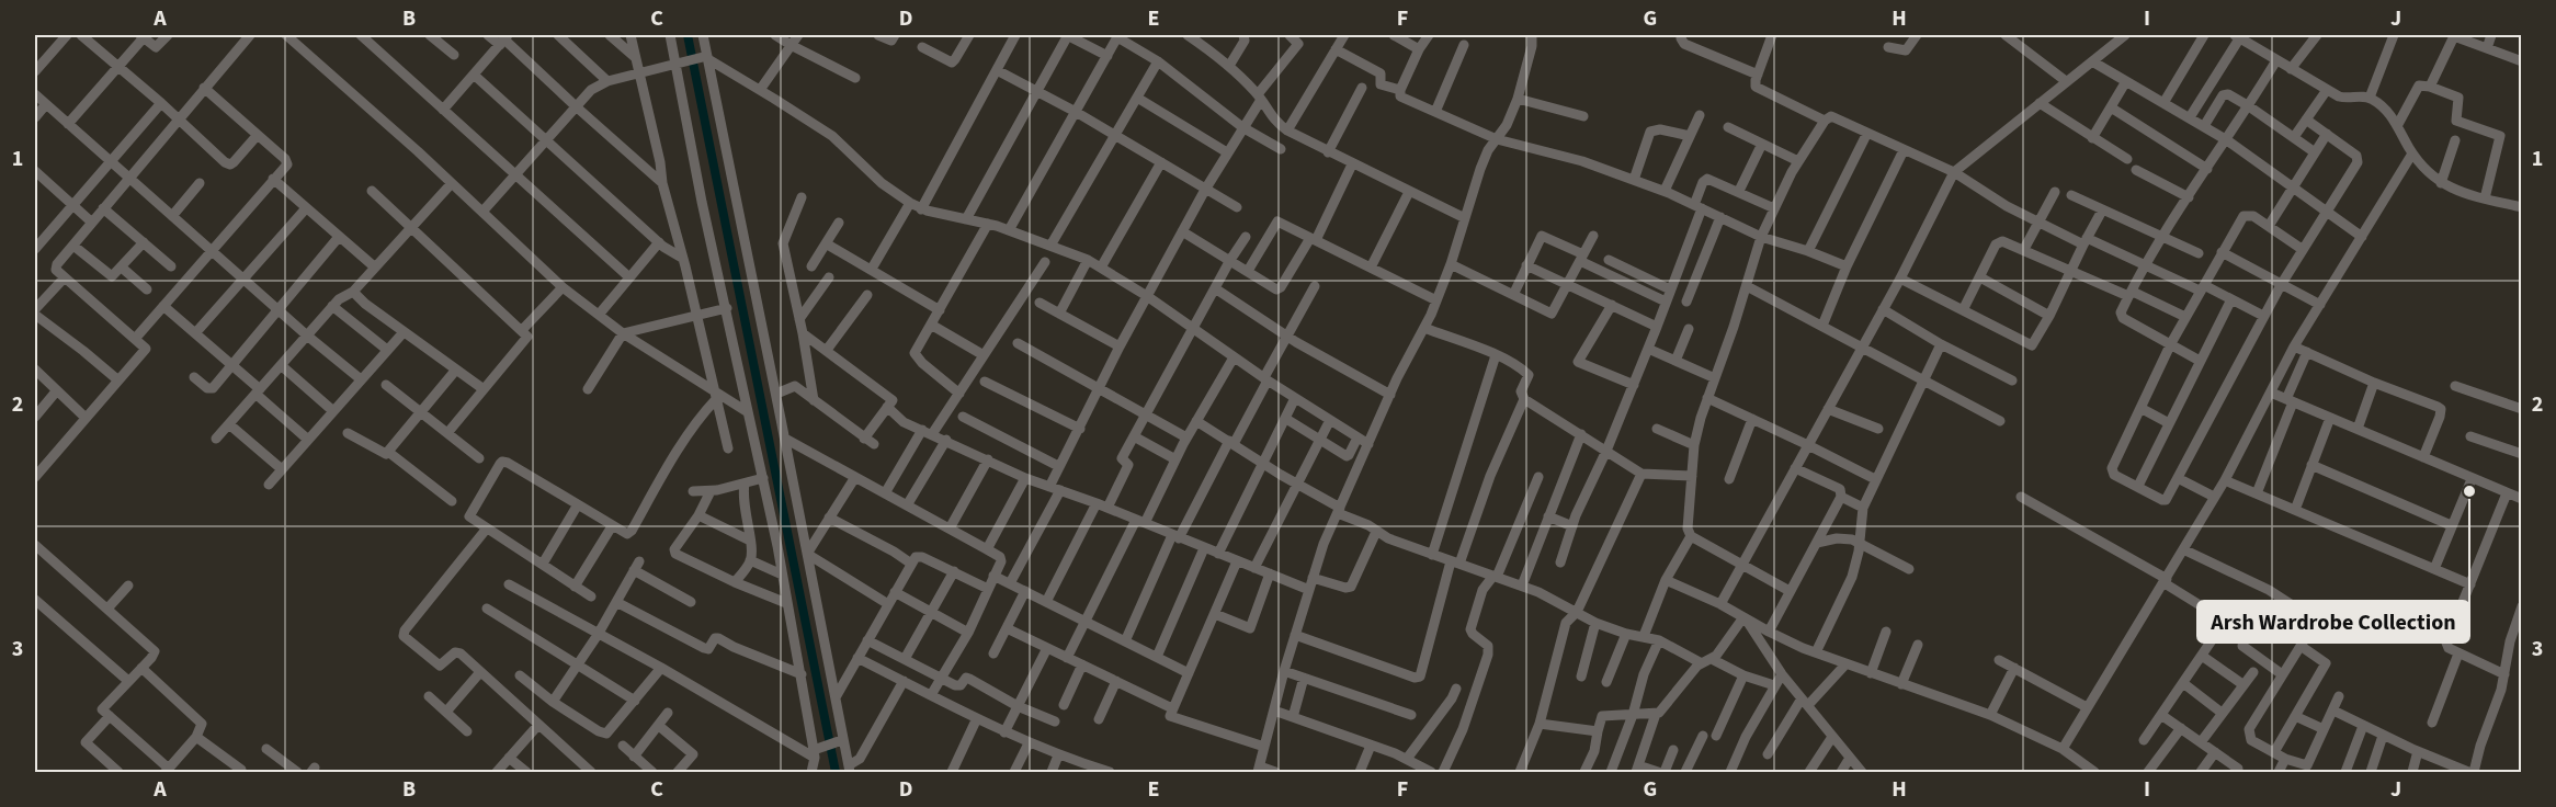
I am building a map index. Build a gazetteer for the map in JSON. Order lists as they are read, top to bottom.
{
  "places": ["Arsh Wardrobe Collection"],
  "grid": {
    "columns": [
      "A",
      "B",
      "C",
      "D",
      "E",
      "F",
      "G",
      "H",
      "I",
      "J"
    ],
    "rows": ["1", "2", "3"]
  }
}
